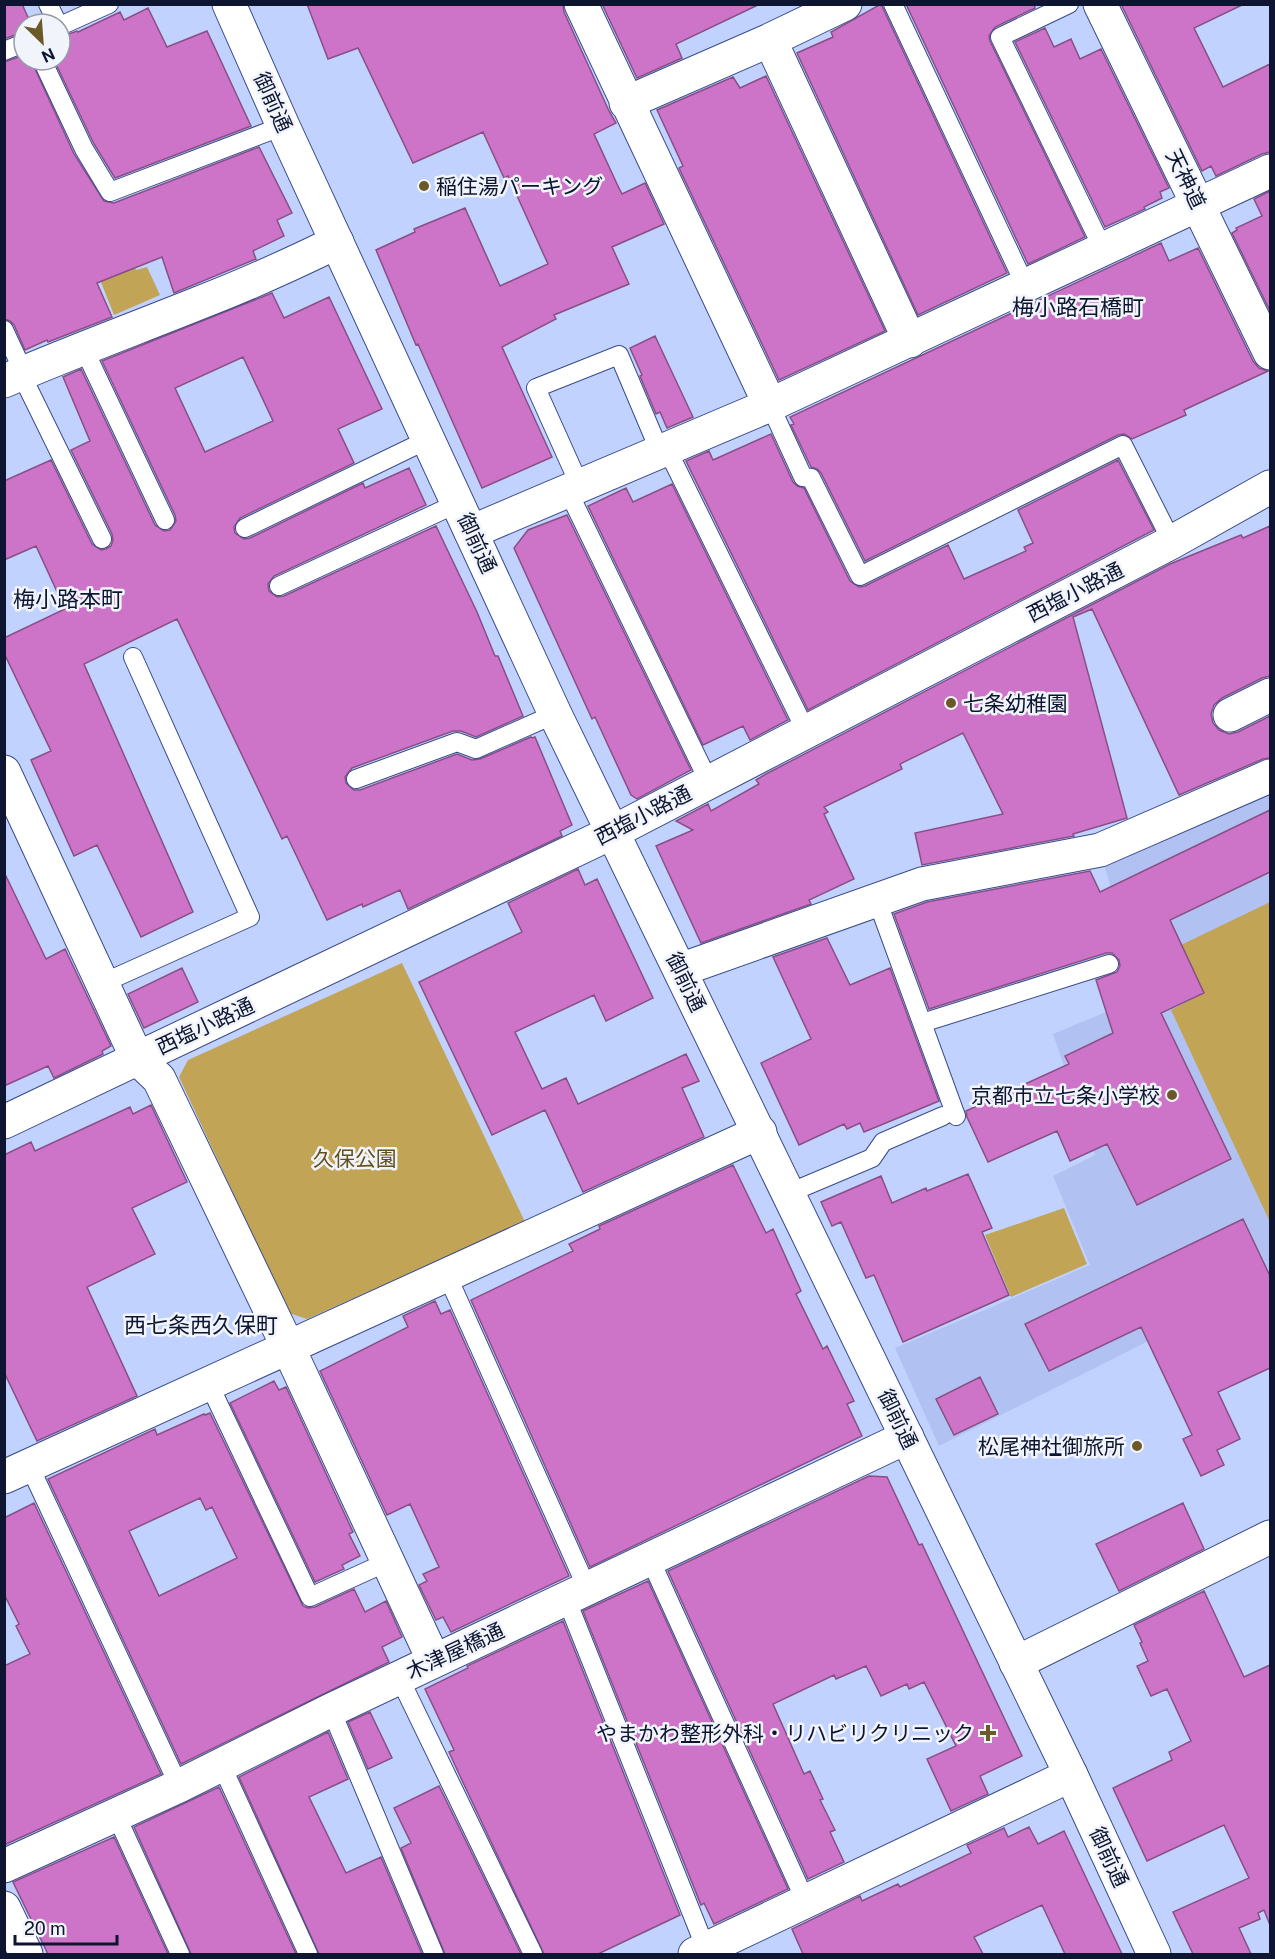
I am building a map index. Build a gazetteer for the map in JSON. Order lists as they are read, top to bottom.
{
  "streets": {
    "street": [
      "御前通",
      "天神道",
      "西塩小路通",
      "木津屋橋通"
    ]
  },
  "crossings": [
    ["御前通", "西塩小路通"],
    ["御前通", "木津屋橋通"]
  ],
  "districts": ["梅小路石橋町", "梅小路本町", "西七条西久保町"],
  "parks": ["久保公園"],
  "places": {
    "other": [
      "稲住湯パーキング",
      "七条幼稚園",
      "京都市立七条小学校",
      "松尾神社御旅所"
    ],
    "health": ["やまかわ整形外科・リハビリクリニック"]
  },
  "scale_bar": "20 m",
  "north": "bottom right"
}
